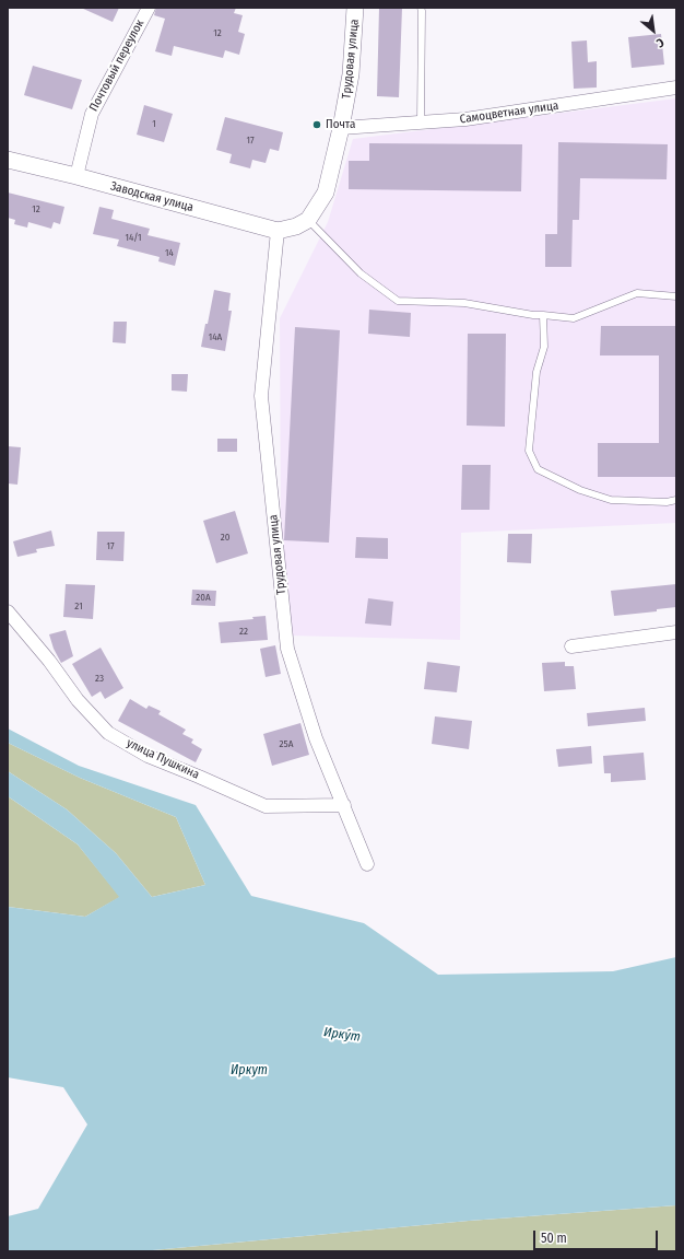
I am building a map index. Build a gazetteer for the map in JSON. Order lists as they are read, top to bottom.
{
  "streets": {
    "street": [
      "Трудовая улица",
      "Почтовый переулок",
      "Самоцветная улица",
      "Заводская улица",
      "улица Пушкина"
    ]
  },
  "crossings": [
    ["Трудовая улица", "Самоцветная улица"],
    ["Трудовая улица", "Заводская улица"],
    ["Трудовая улица", "улица Пушкина"],
    ["Почтовый переулок", "Заводская улица"]
  ],
  "water": ["Ирку́т", "Иркут"],
  "places": ["Почта"],
  "house_numbers": [
    "12",
    "1",
    "17",
    "12",
    "14/1",
    "14",
    "14А",
    "20",
    "17",
    "20А",
    "21",
    "22",
    "23",
    "25А"
  ],
  "scale_bar": "50 m",
  "north": "bottom right"
}
